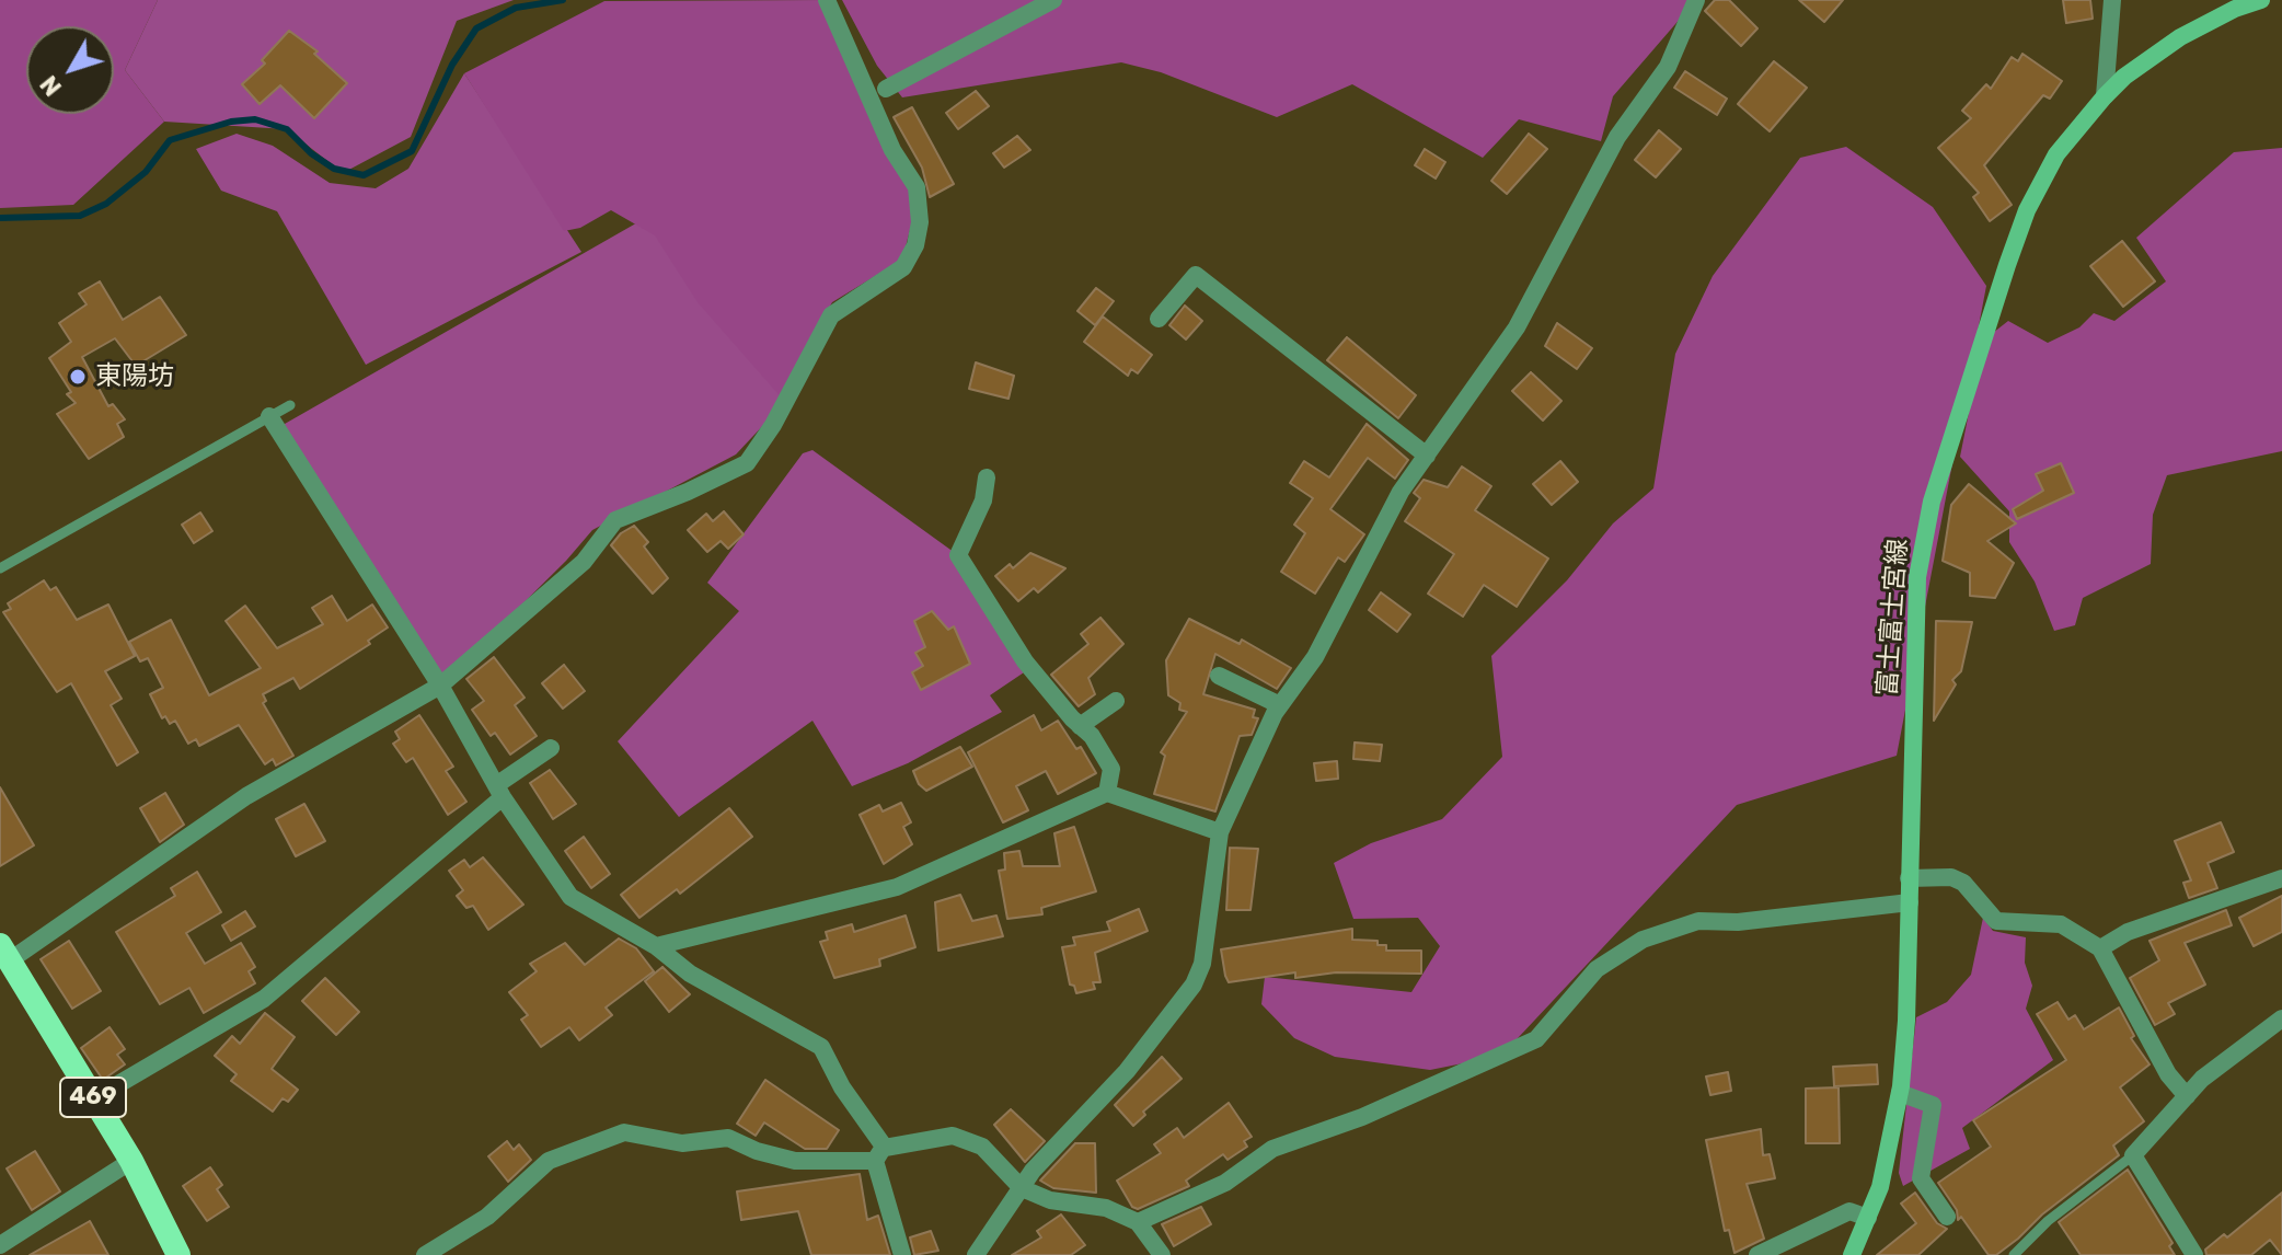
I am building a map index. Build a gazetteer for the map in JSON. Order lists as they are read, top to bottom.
{
  "streets": {
    "highway": ["469"],
    "main road": ["富士富士宮線"]
  },
  "places": ["東陽坊"],
  "north": "bottom left"
}
